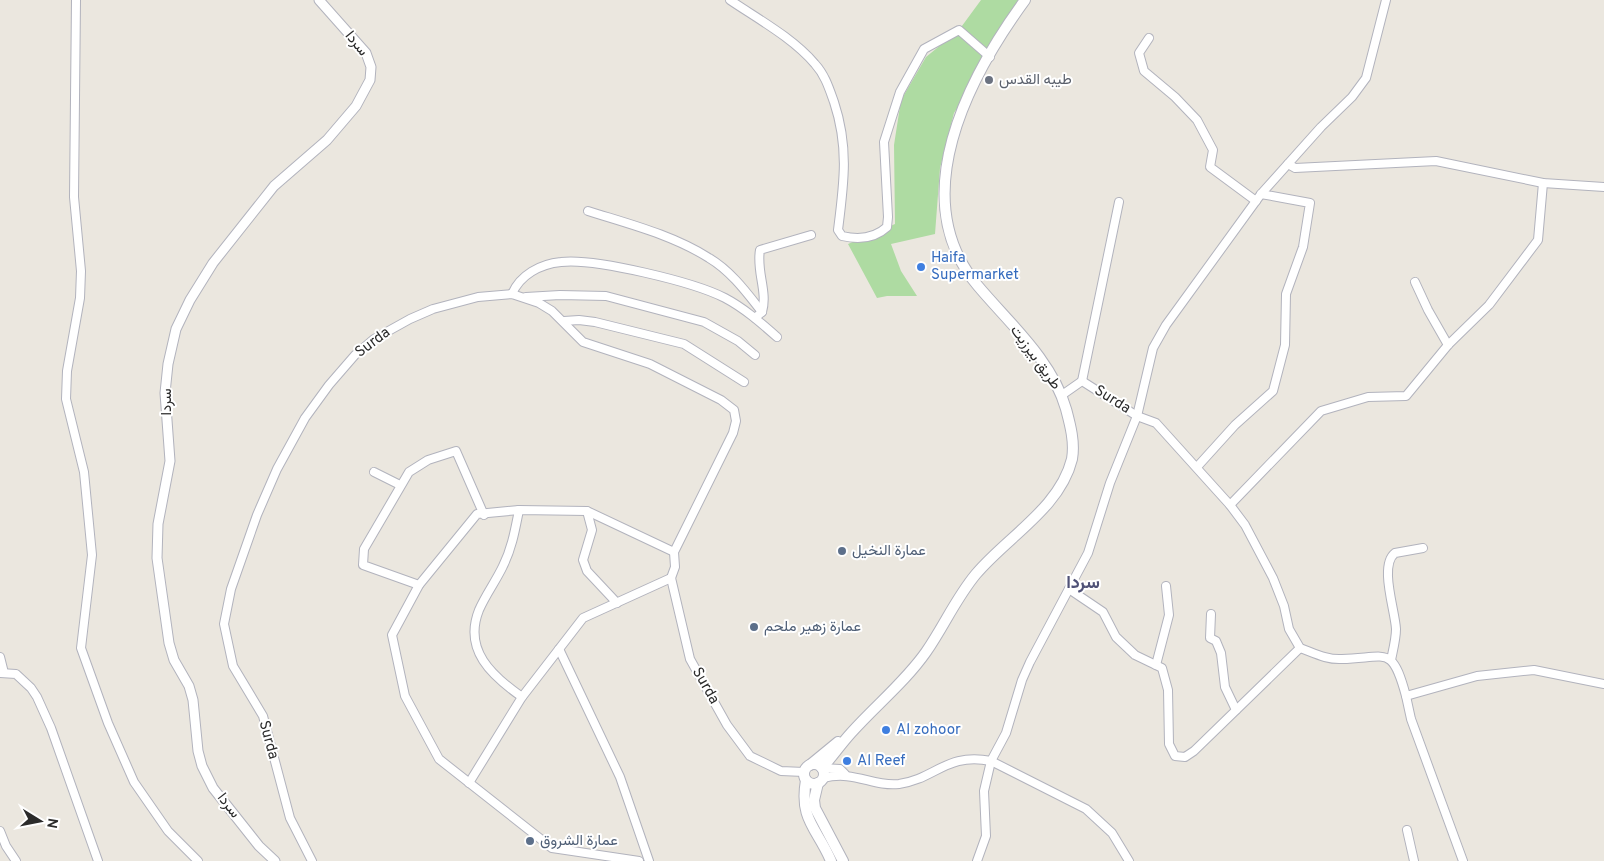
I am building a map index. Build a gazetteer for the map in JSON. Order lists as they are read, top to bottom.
{
  "streets": {
    "main road": ["طريق بيرزيت"],
    "street": ["سردا", "Surda"]
  },
  "crossings": [
    ["Surda", "طريق بيرزيت"]
  ],
  "districts": ["سردا"],
  "places": [
    "طيبه القدس",
    "Haifa Supermarket",
    "عمارة النخيل",
    "عمارة زهير ملحم",
    "Al zohoor",
    "Al Reef",
    "عمارة الشروق"
  ],
  "north": "right"
}
